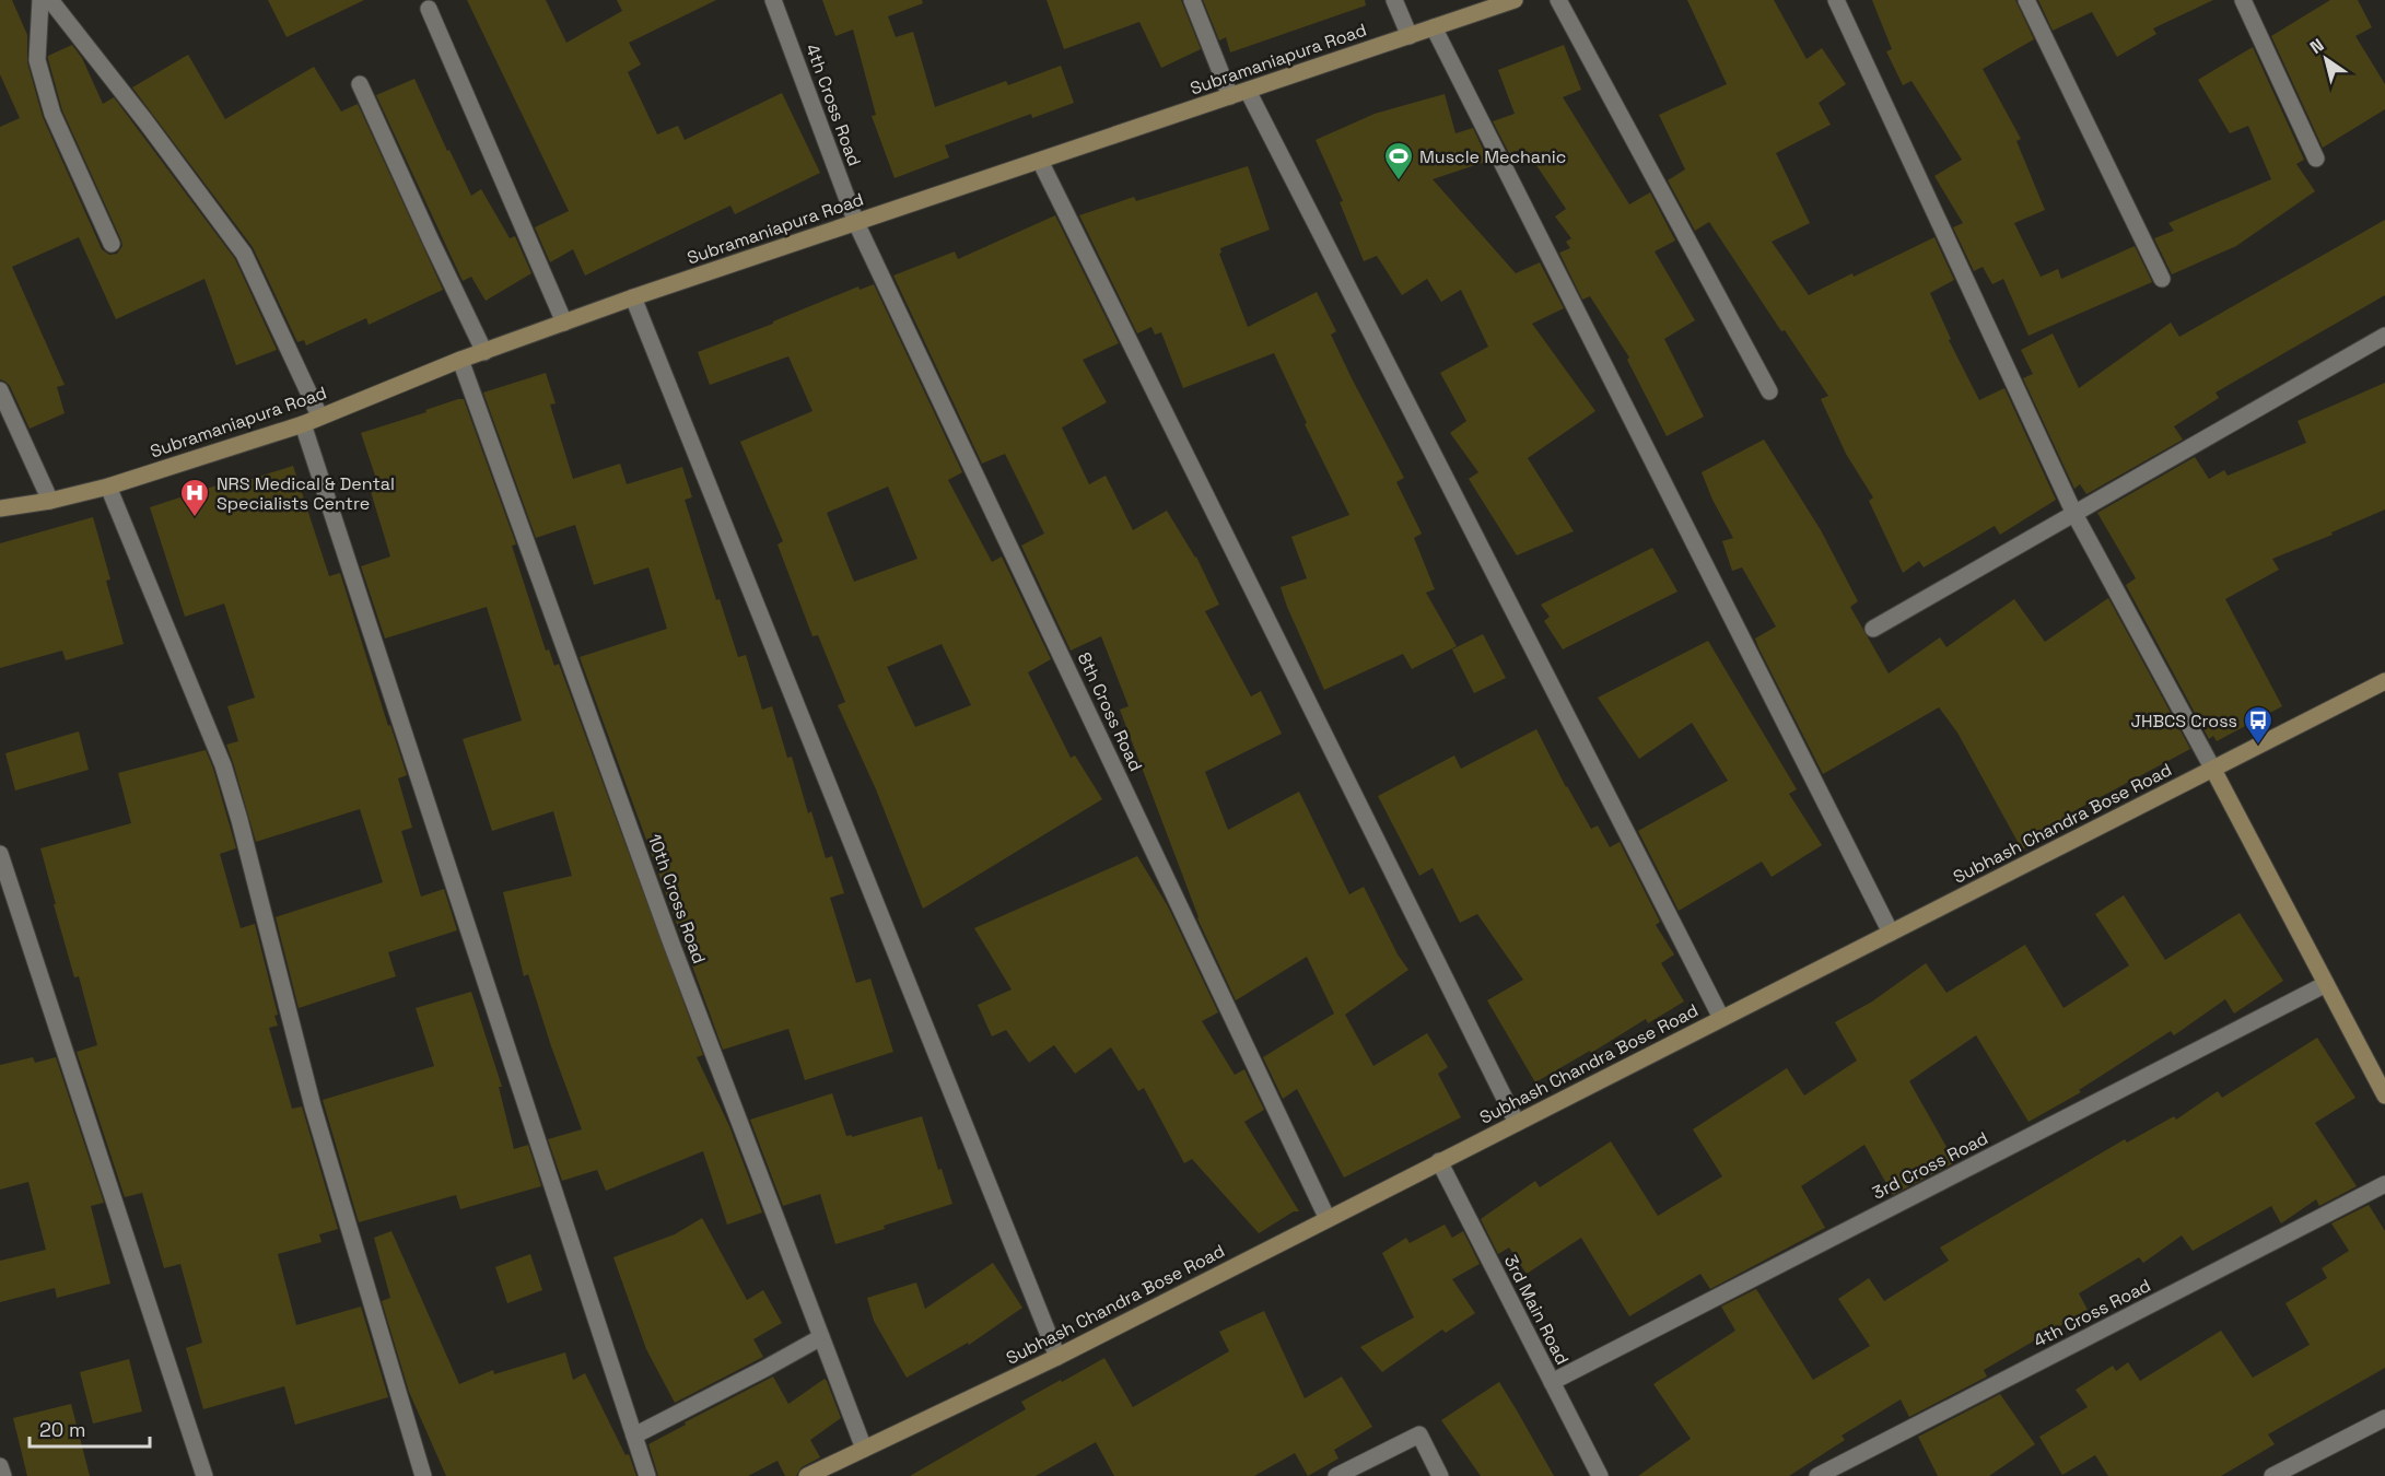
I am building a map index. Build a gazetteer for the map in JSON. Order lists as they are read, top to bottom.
{
  "streets": {
    "street": [
      "Subramaniapura Road",
      "4th Cross Road",
      "8th Cross Road",
      "Subhash Chandra Bose Road",
      "10th Cross Road",
      "3rd Cross Road",
      "3rd Main Road"
    ]
  },
  "crossings": [
    ["Subramaniapura Road", "4th Cross Road"],
    ["Subramaniapura Road", "8th Cross Road"],
    ["Subramaniapura Road", "10th Cross Road"],
    ["4th Cross Road", "8th Cross Road"],
    ["8th Cross Road", "Subhash Chandra Bose Road"],
    ["Subhash Chandra Bose Road", "10th Cross Road"],
    ["Subhash Chandra Bose Road", "3rd Main Road"],
    ["3rd Cross Road", "3rd Main Road"]
  ],
  "places": {
    "sports": ["Muscle Mechanic"],
    "hospital": ["NRS Medical & Dental Specialists Centre"],
    "bus stop": ["JHBCS Cross"]
  },
  "scale_bar": "20 m",
  "north": "top left"
}
